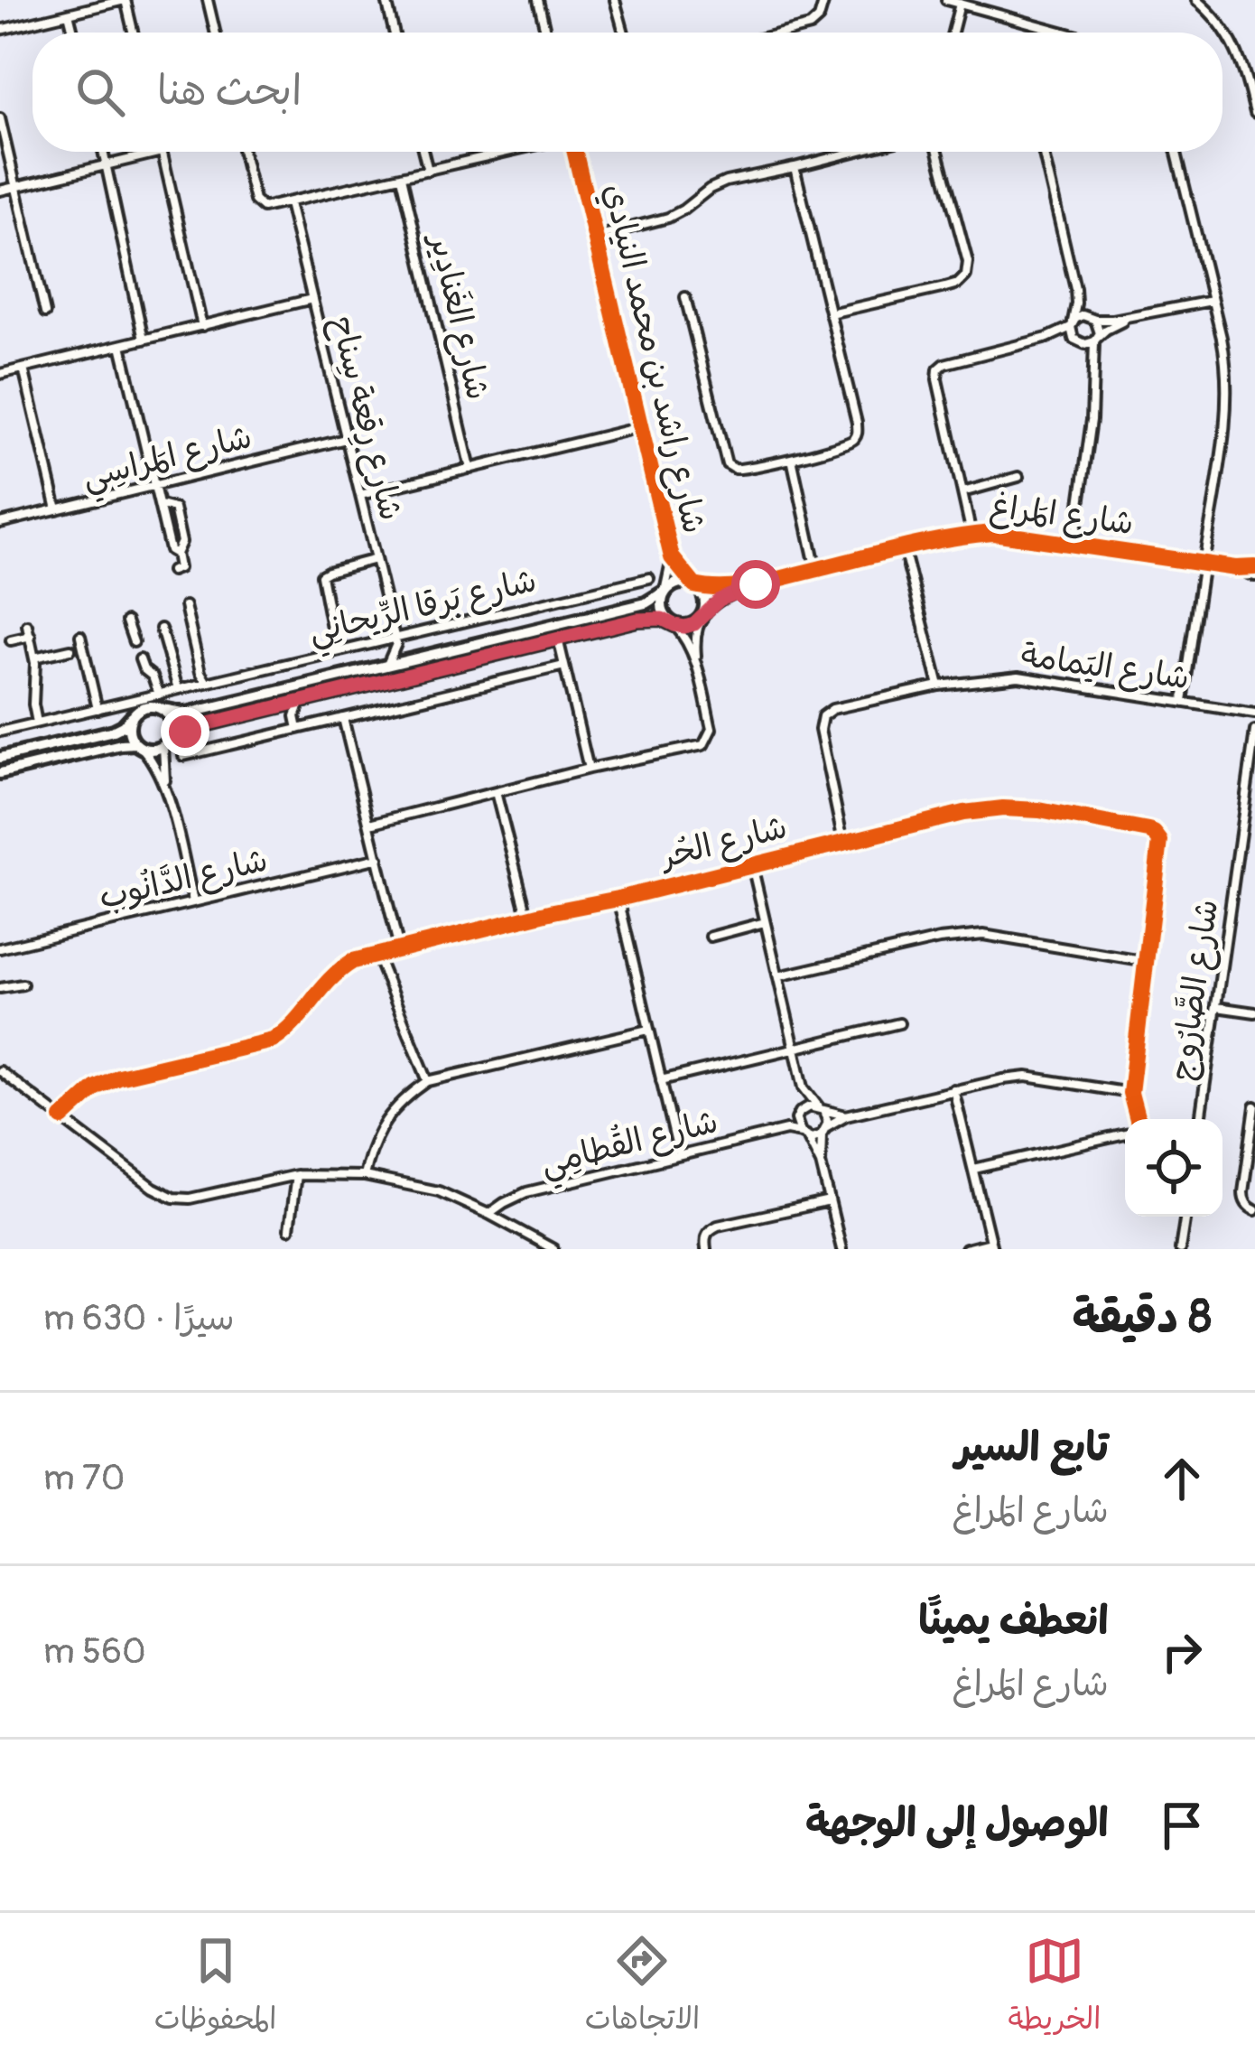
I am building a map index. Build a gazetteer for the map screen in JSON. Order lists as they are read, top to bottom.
{
  "streets": {
    "street": [
      "شارع الغَنادِير",
      "شارع راشد بن محمد النيادي",
      "شارع رِقعة سِناح",
      "شارع المَراسِي",
      "شارع المَراغ",
      "شارع بَرقا الرِّيحانِي",
      "شارع اليَمامة",
      "شارع الحُر",
      "شارع الدَّانُوب",
      "شارع الصَّارُوج",
      "شارع القُطامِي"
    ]
  },
  "crossings": [
    ["شارع راشد بن محمد النيادي", "شارع المَراغ"],
    ["شارع رِقعة سِناح", "شارع المَراسِي"],
    ["شارع رِقعة سِناح", "شارع بَرقا الرِّيحانِي"],
    ["شارع اليَمامة", "شارع الحُر"]
  ],
  "page": {
    "search": "ابحث هنا",
    "heading": ["8 دقيقة", "سيرًا · 630 m"],
    "list": [
      ["تابع السير", "شارع المَراغ", "70 m"],
      ["انعطف يمينًا", "شارع المَراغ", "560 m"],
      "الوصول إلى الوجهة"
    ],
    "nav": ["الخريطة", "الاتجاهات", "المحفوظات"]
  }
}
